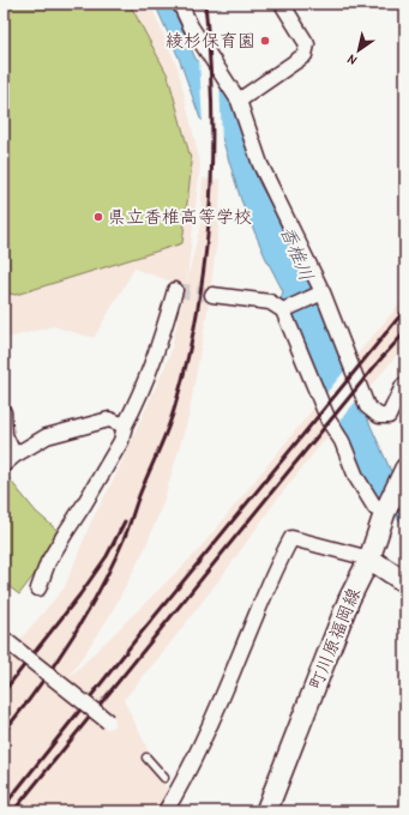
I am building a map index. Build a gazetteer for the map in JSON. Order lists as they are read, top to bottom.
{
  "streets": {
    "main road": ["町川原福岡線"]
  },
  "water": ["香椎川"],
  "places": ["綾杉保育園", "県立香椎高等学校"],
  "north": "bottom left"
}
